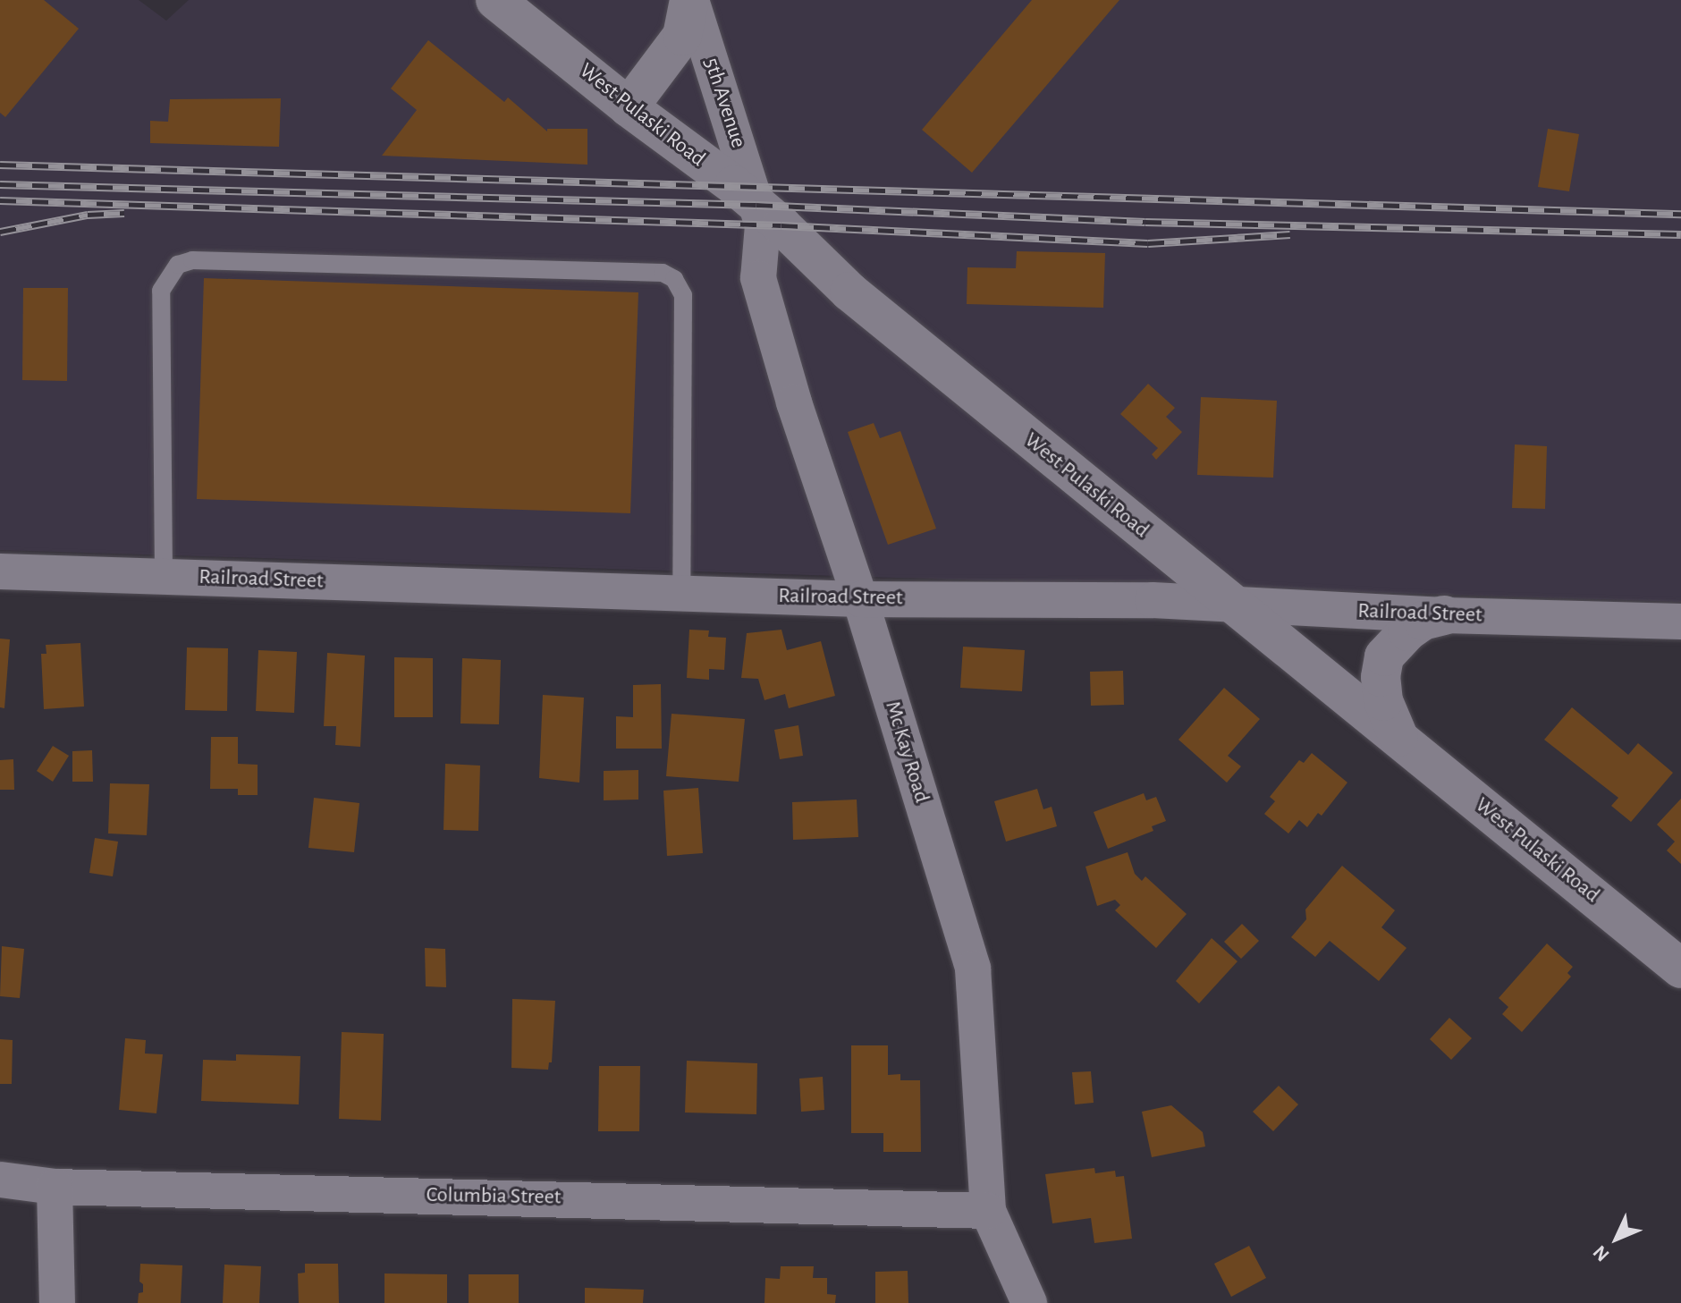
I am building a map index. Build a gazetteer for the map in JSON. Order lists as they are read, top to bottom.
{
  "streets": {
    "main road": ["West Pulaski Road"],
    "street": [
      "5th Avenue",
      "Railroad Street",
      "Mc Kay Road",
      "Columbia Street"
    ]
  },
  "crossings": [
    ["5th Avenue", "West Pulaski Road"],
    ["5th Avenue", "Mc Kay Road"],
    ["West Pulaski Road", "Railroad Street"],
    ["West Pulaski Road", "Mc Kay Road"],
    ["Railroad Street", "Mc Kay Road"],
    ["Mc Kay Road", "Columbia Street"]
  ],
  "north": "bottom left"
}
